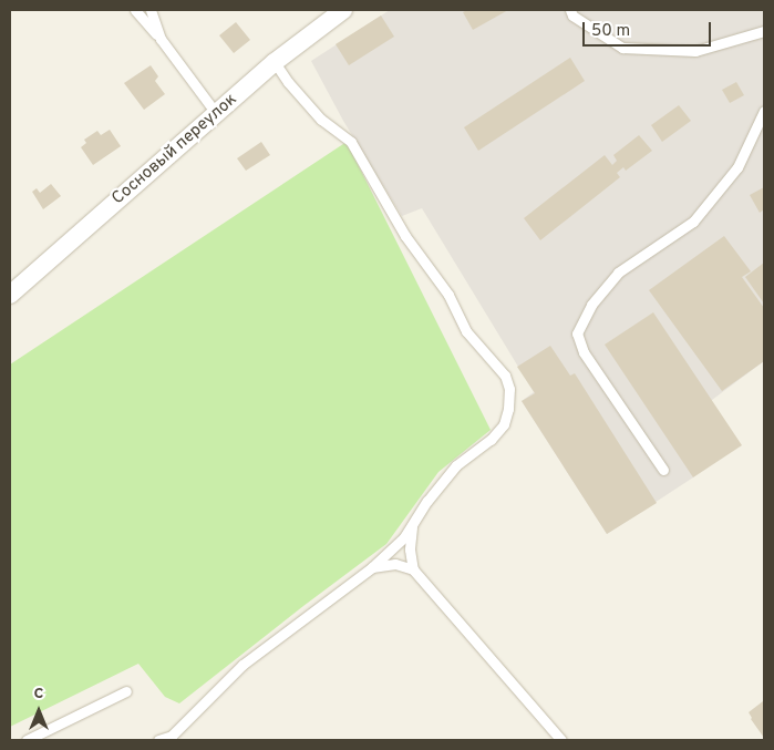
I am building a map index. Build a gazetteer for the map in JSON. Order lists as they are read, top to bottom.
{
  "streets": {
    "street": ["Сосновый переулок"]
  },
  "scale_bar": "50 m",
  "north": "top"
}
